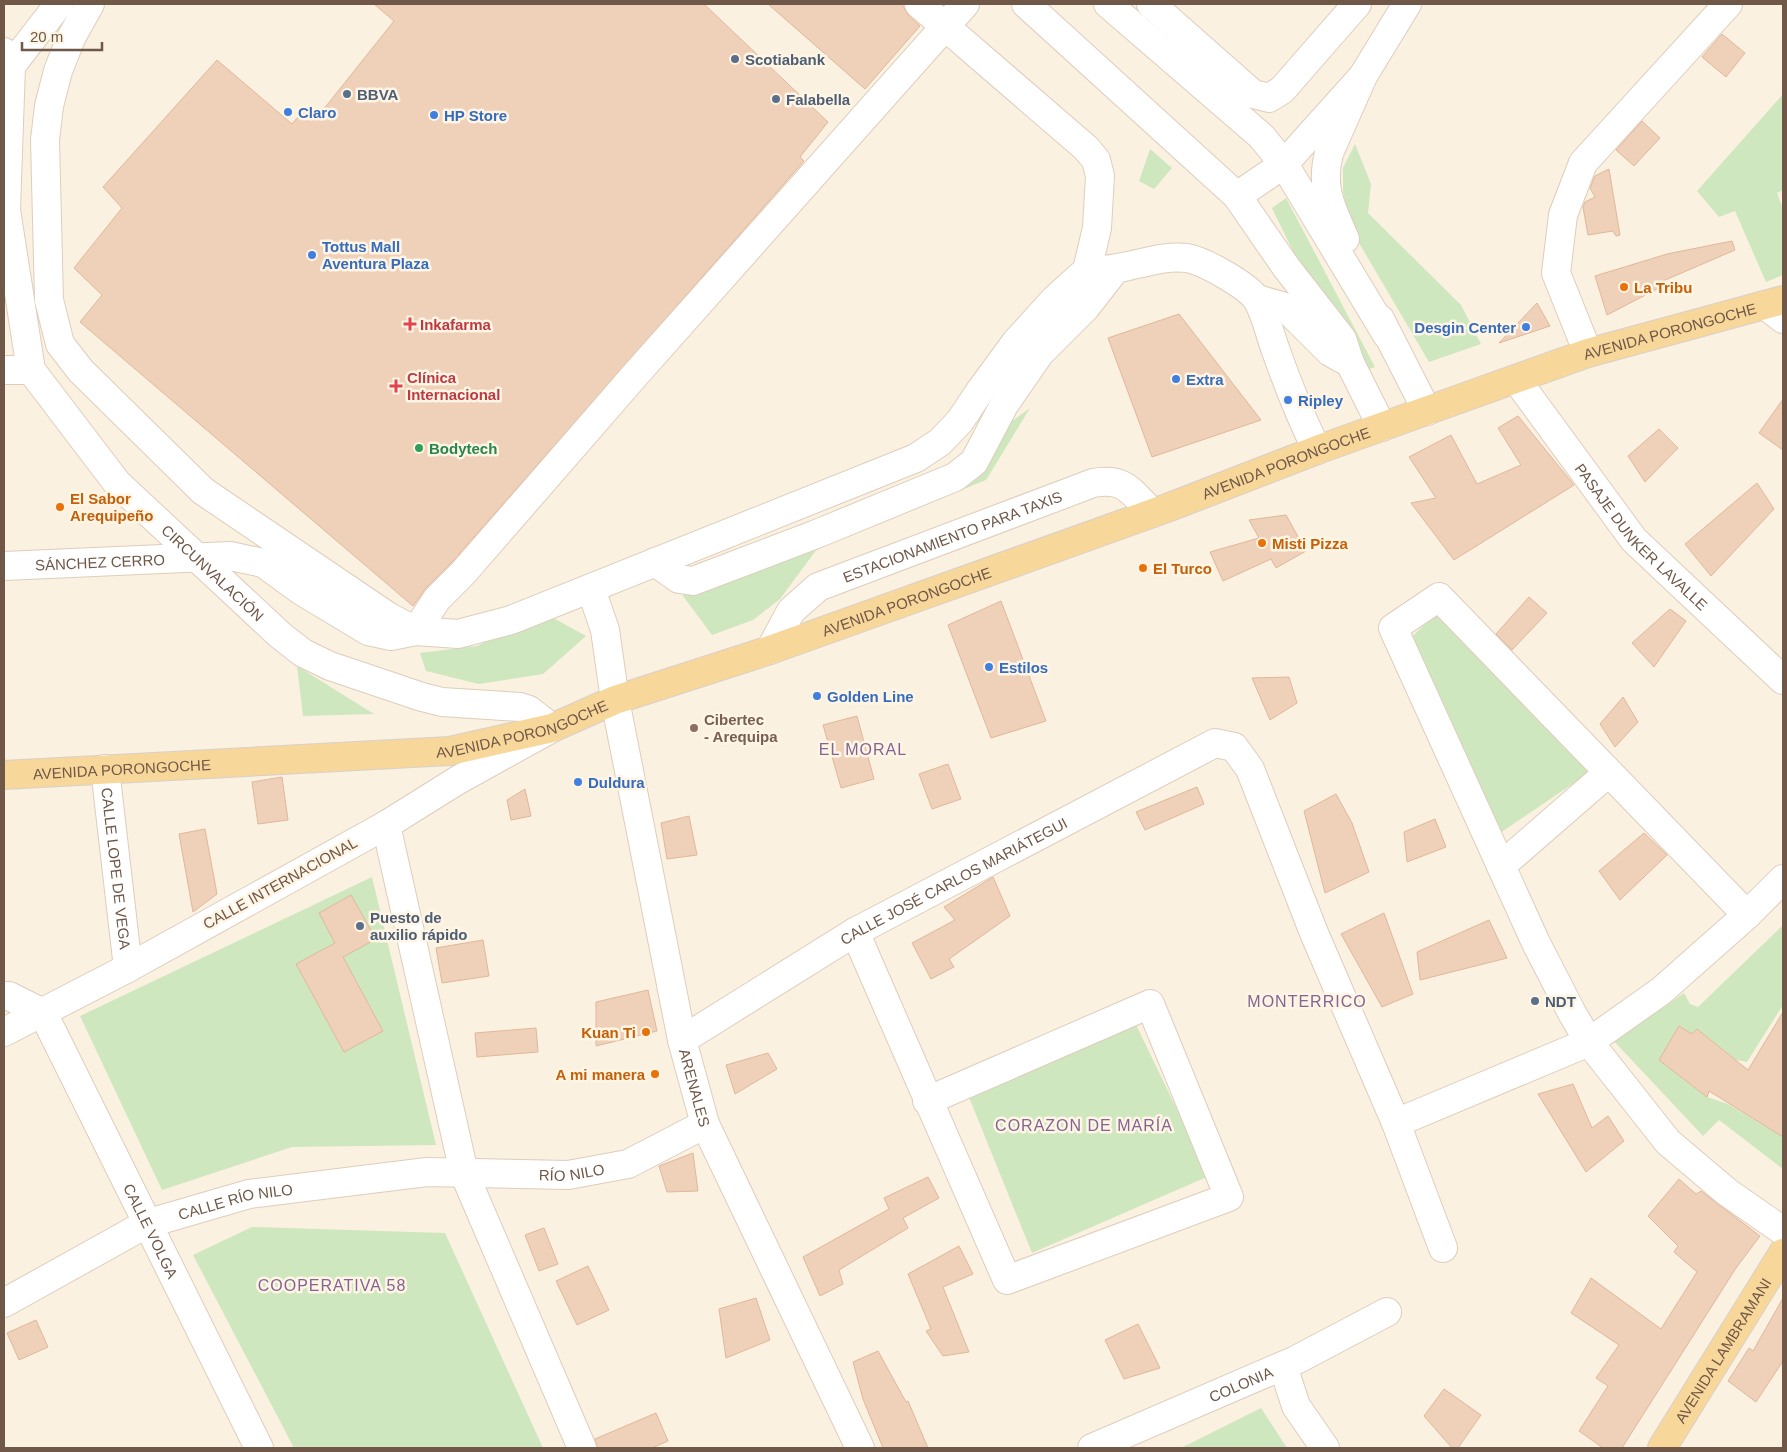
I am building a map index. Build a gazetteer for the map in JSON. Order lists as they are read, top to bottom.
{
  "streets": {
    "main road": ["AVENIDA PORONGOCHE", "AVENIDA LAMBRAMANI"],
    "street": [
      "ESTACIONAMIENTO PARA TAXIS",
      "PASAJE DUNKER LAVALLE",
      "SÁNCHEZ CERRO",
      "CIRCUNVALACIÓN",
      "CALLE LOPE DE VEGA",
      "CALLE JOSÉ CARLOS MARIÁTEGUI",
      "CALLE INTERNACIONAL",
      "ARENALES",
      "RÍO NILO",
      "CALLE RÍO NILO",
      "CALLE VOLGA",
      "COLONIA"
    ]
  },
  "crossings": [
    ["AVENIDA PORONGOCHE", "ESTACIONAMIENTO PARA TAXIS"],
    ["AVENIDA PORONGOCHE", "PASAJE DUNKER LAVALLE"],
    ["AVENIDA PORONGOCHE", "CIRCUNVALACIÓN"],
    ["AVENIDA PORONGOCHE", "CALLE LOPE DE VEGA"],
    ["AVENIDA PORONGOCHE", "CALLE INTERNACIONAL"],
    ["AVENIDA PORONGOCHE", "ARENALES"],
    ["SÁNCHEZ CERRO", "CIRCUNVALACIÓN"],
    ["CIRCUNVALACIÓN", "CALLE INTERNACIONAL"],
    ["CALLE LOPE DE VEGA", "CALLE INTERNACIONAL"],
    ["CALLE JOSÉ CARLOS MARIÁTEGUI", "ARENALES"],
    ["CALLE INTERNACIONAL", "CALLE VOLGA"],
    ["ARENALES", "RÍO NILO"],
    ["RÍO NILO", "CALLE RÍO NILO"],
    ["CALLE RÍO NILO", "CALLE VOLGA"]
  ],
  "districts": [
    "EL MORAL",
    "MONTERRICO",
    "CORAZON DE MARÍA",
    "COOPERATIVA 58"
  ],
  "places": {
    "other": [
      "Scotiabank",
      "BBVA",
      "Falabella",
      "Claro",
      "HP Store",
      "Tottus Mall Aventura Plaza",
      "La Tribu",
      "Desgin Center",
      "Extra",
      "Ripley",
      "Bodytech",
      "El Sabor Arequipeño",
      "Misti Pizza",
      "El Turco",
      "Estilos",
      "Golden Line",
      "Cibertec - Arequipa",
      "Duldura",
      "Puesto de auxilio rápido",
      "NDT",
      "Kuan Ti",
      "A mi manera"
    ],
    "health": ["Inkafarma", "Clínica Internacional"]
  },
  "scale_bar": "20 m"
}
